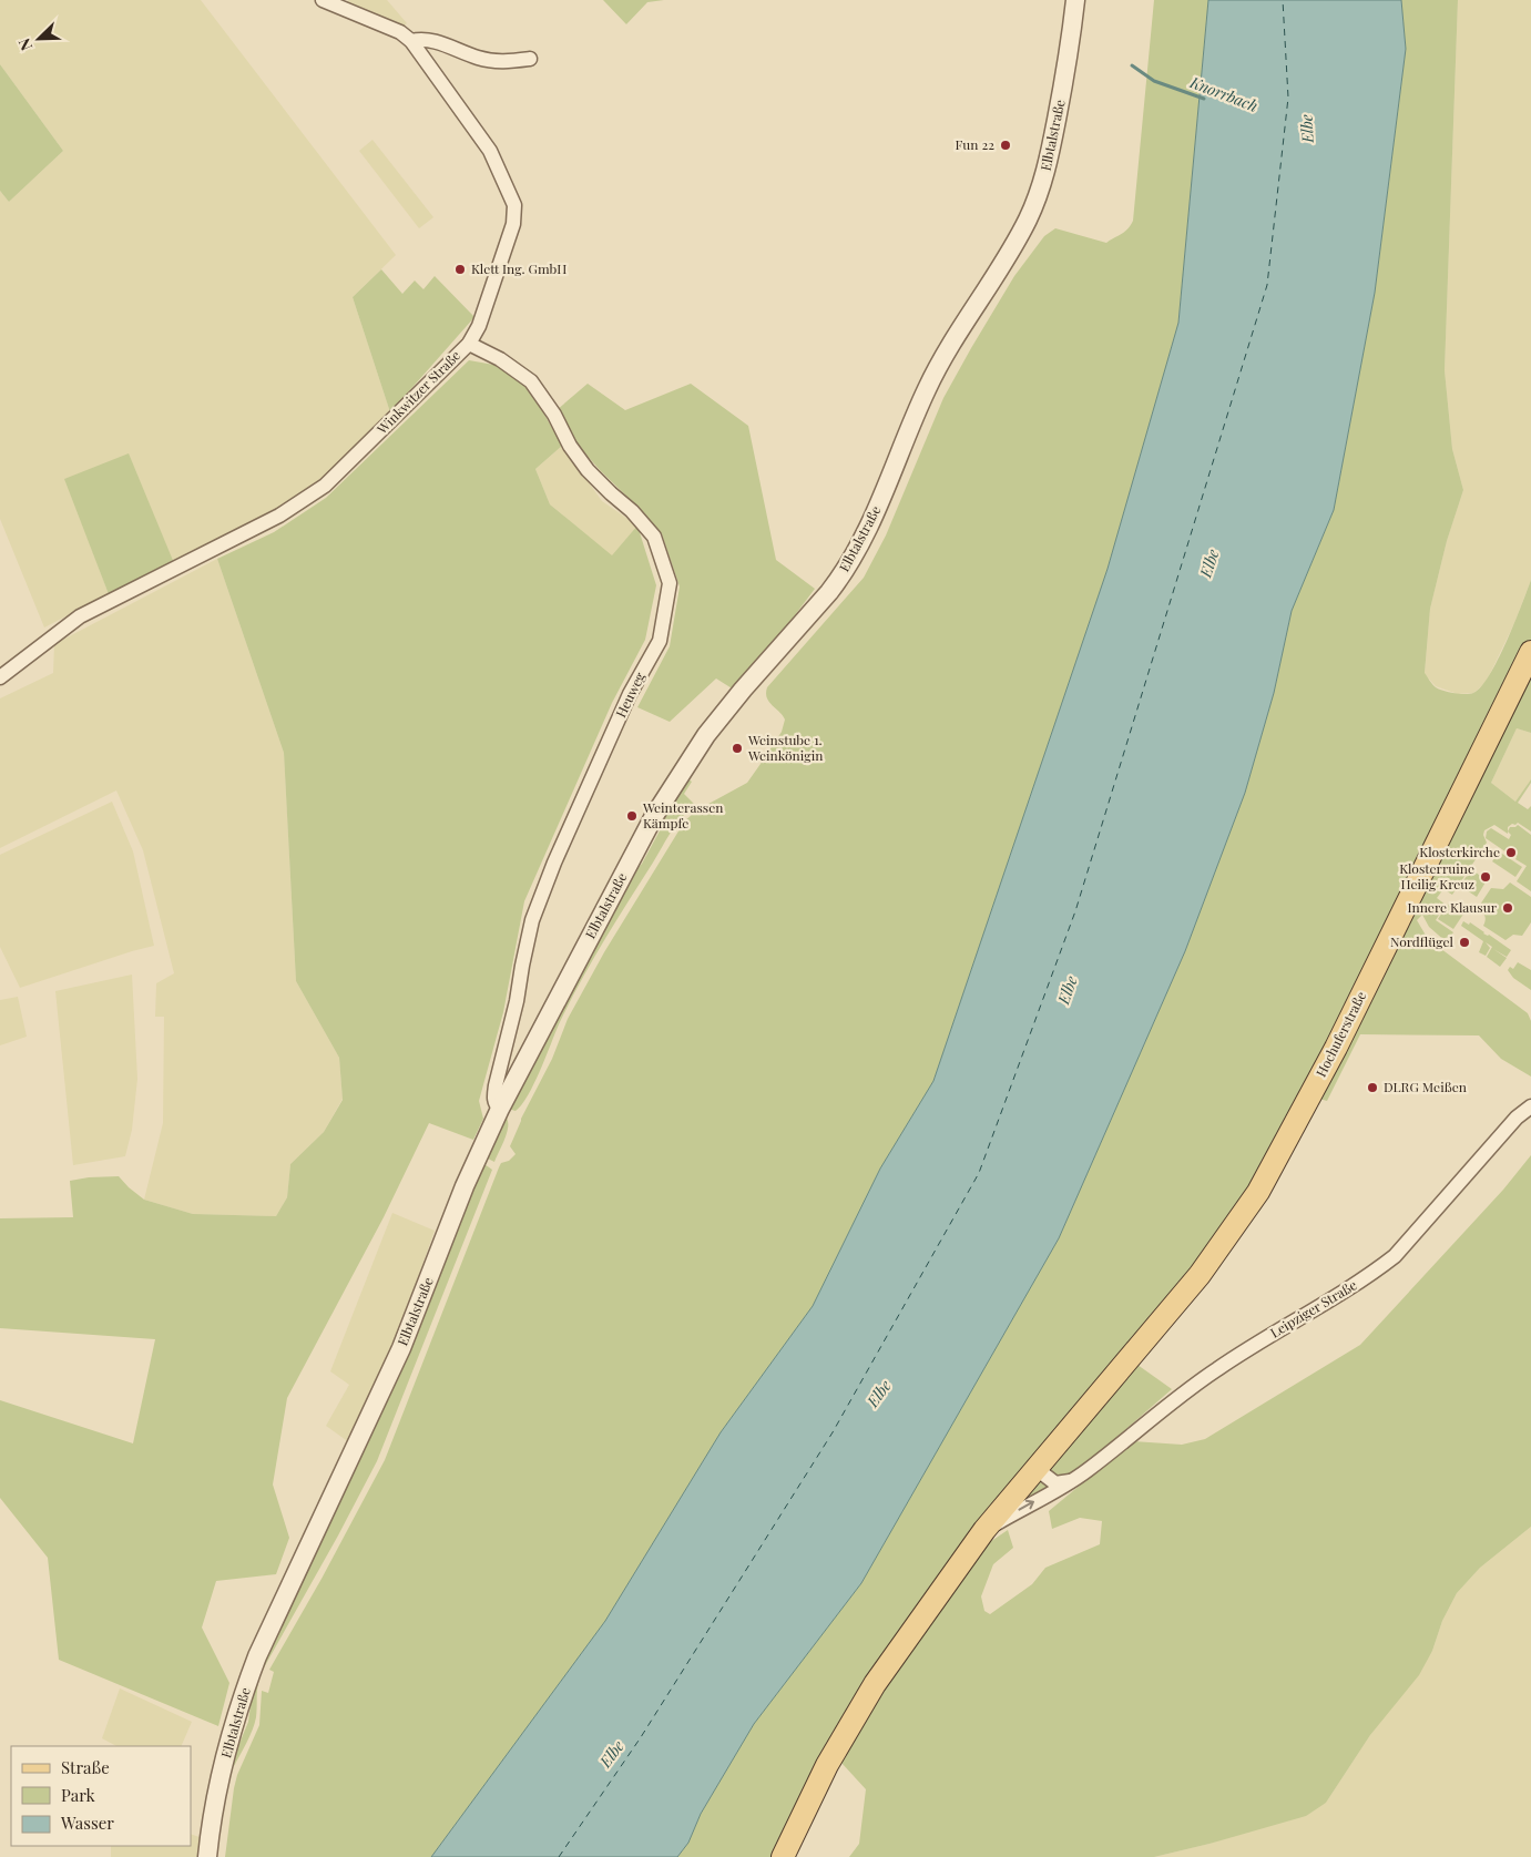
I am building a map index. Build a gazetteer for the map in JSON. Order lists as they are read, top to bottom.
{
  "streets": {
    "main road": ["Hochuferstraße"],
    "street": [
      "Elbtalstraße",
      "Winkwitzer Straße",
      "Heuweg",
      "Leipziger Straße"
    ]
  },
  "crossings": [
    ["Elbtalstraße", "Heuweg"],
    ["Winkwitzer Straße", "Heuweg"],
    ["Hochuferstraße", "Leipziger Straße"]
  ],
  "water": ["Knorrbach", "Elbe"],
  "places": [
    "Fun 22",
    "Klett Ing. GmbH",
    "Weinstube 1. Weinkönigin",
    "Weinterassen Kämpfe",
    "Klosterkirche",
    "Klosterruine Heilig Kreuz",
    "Innere Klausur",
    "Nordflügel",
    "DLRG Meißen"
  ],
  "legend": ["Straße", "Park", "Wasser"],
  "north": "bottom left"
}
